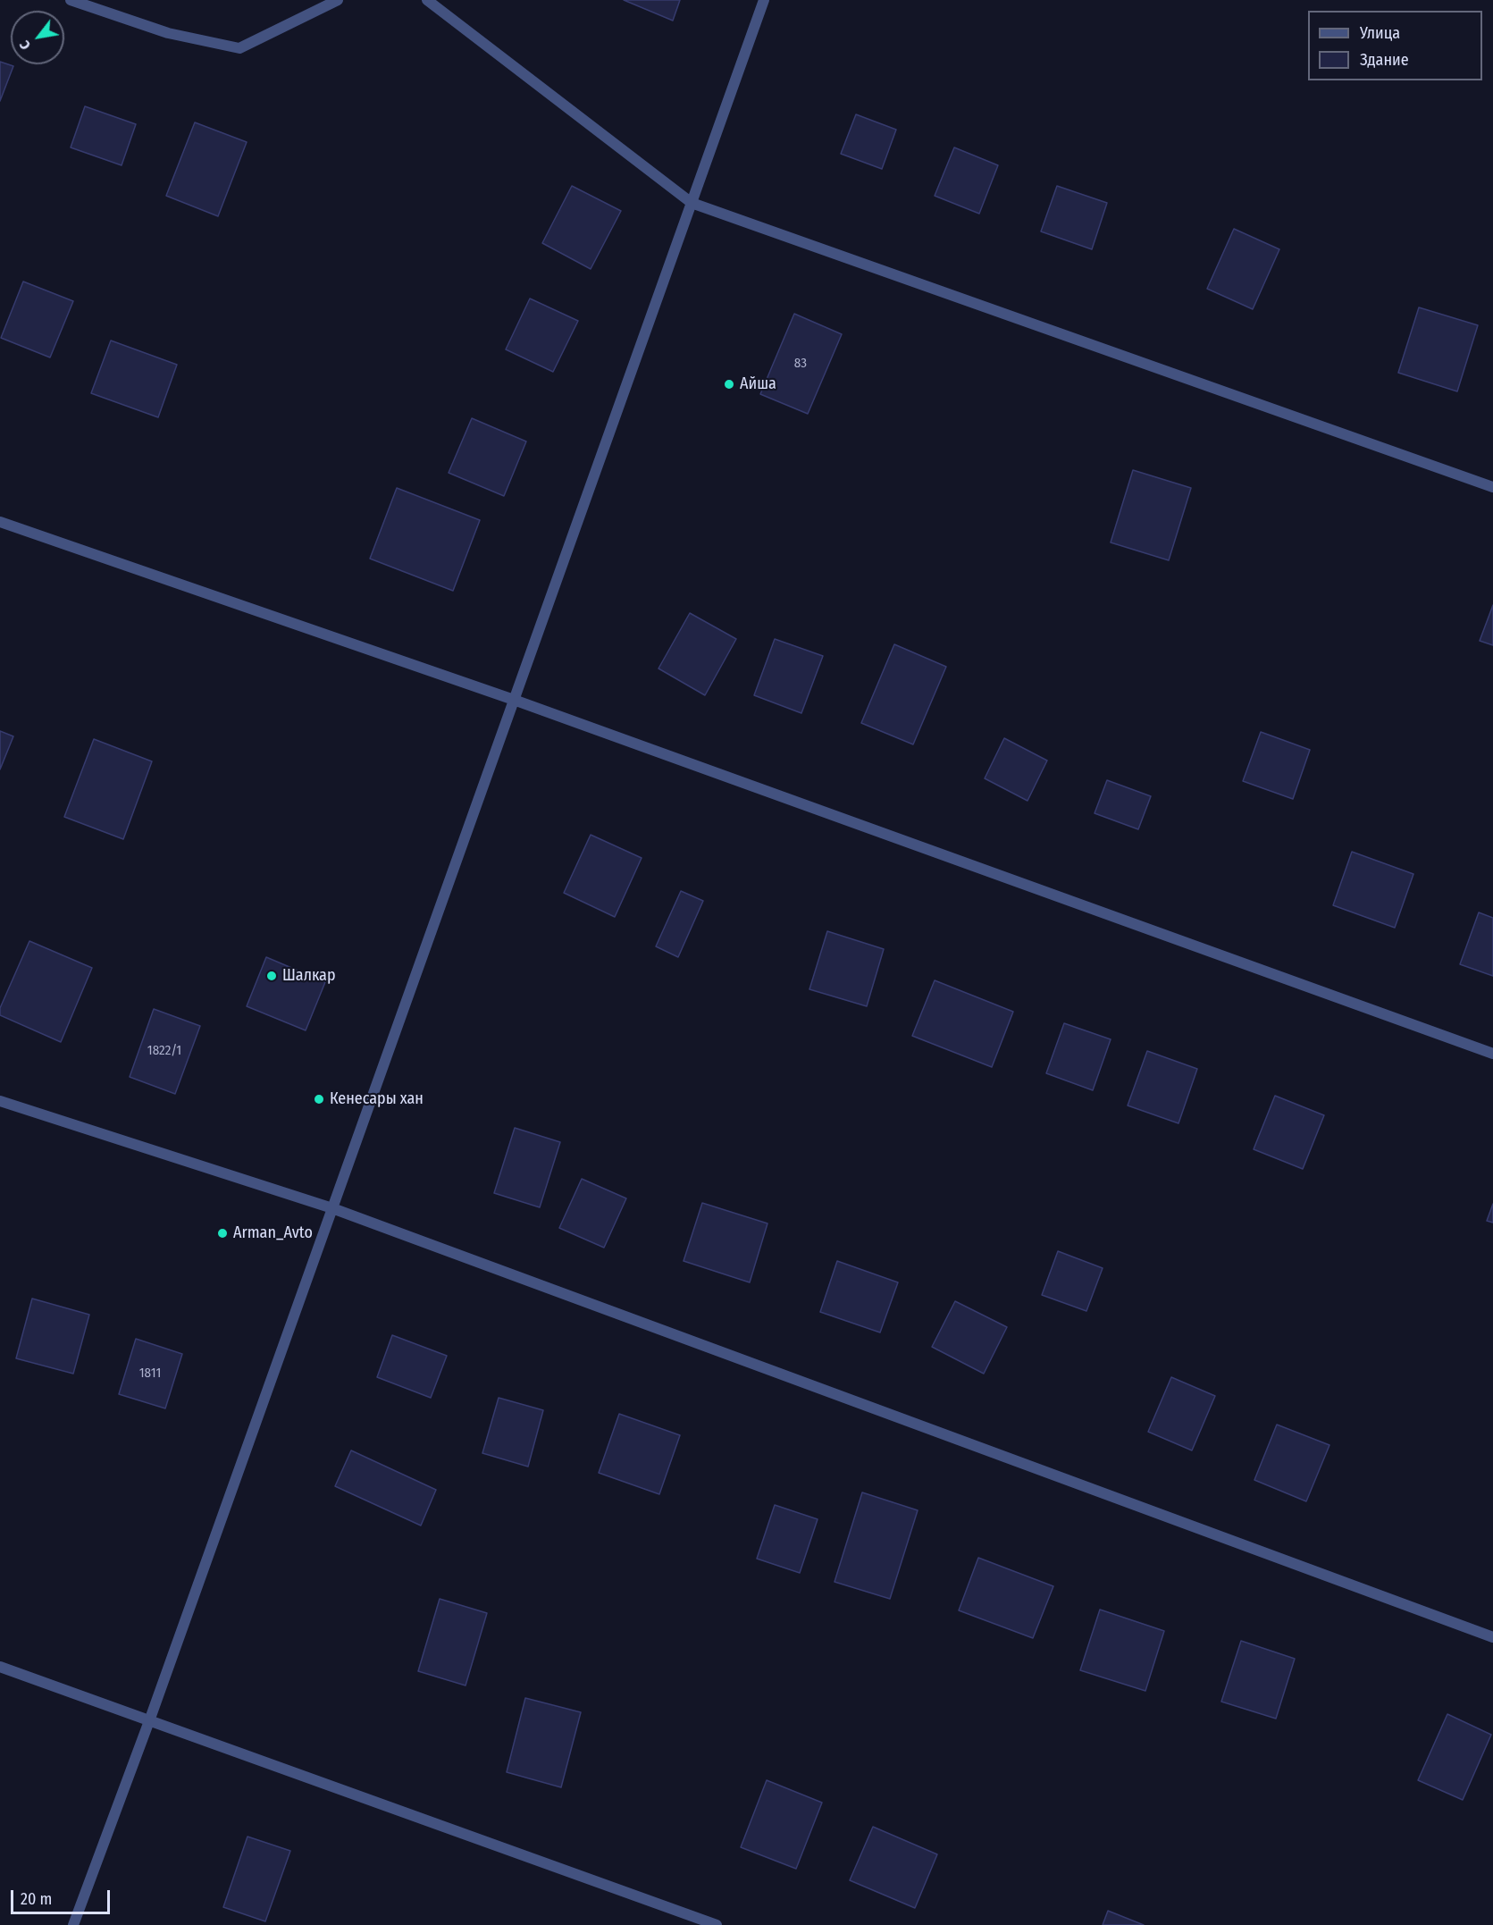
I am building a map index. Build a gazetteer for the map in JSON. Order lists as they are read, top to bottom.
{
  "places": [
    "Айша",
    "Шалкар",
    "Кенесары хан",
    "Arman_Avto"
  ],
  "house_numbers": ["83", "1822/1", "1811"],
  "legend": ["Улица", "Здание"],
  "scale_bar": "20 m",
  "north": "bottom left"
}
